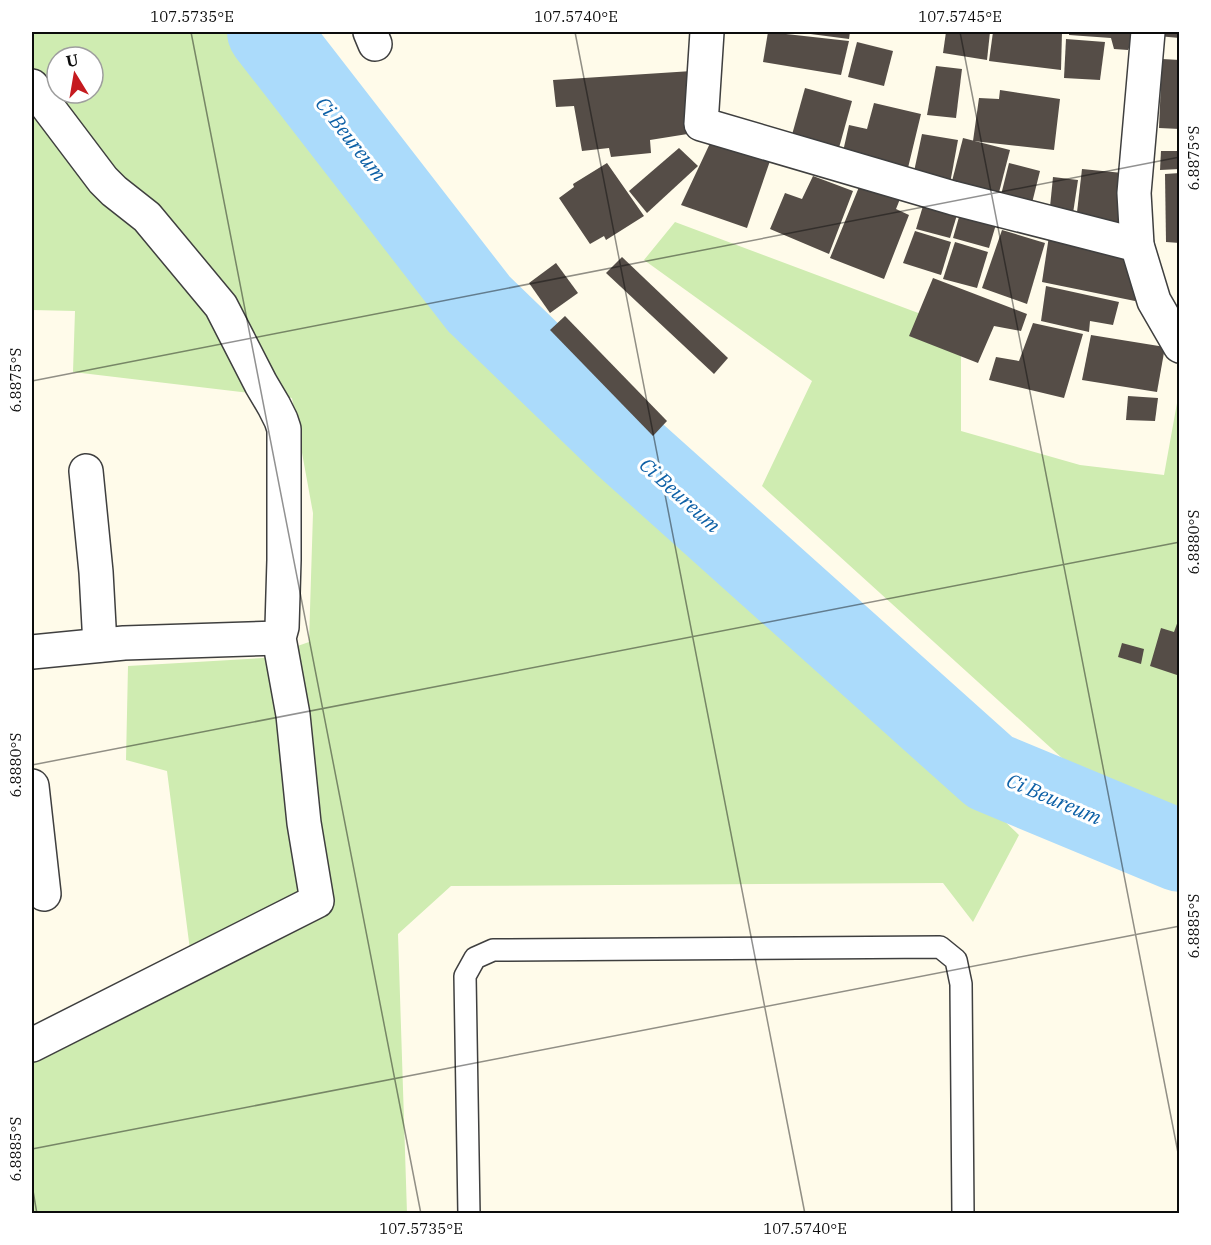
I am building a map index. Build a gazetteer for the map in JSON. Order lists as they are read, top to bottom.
{
  "water": ["Ci Beureum"],
  "north": "top",
  "coordinates": [
    "107.5735°E",
    "107.5740°E",
    "107.5745°E",
    "6.8875°S",
    "6.8880°S",
    "6.8885°S"
  ]
}
